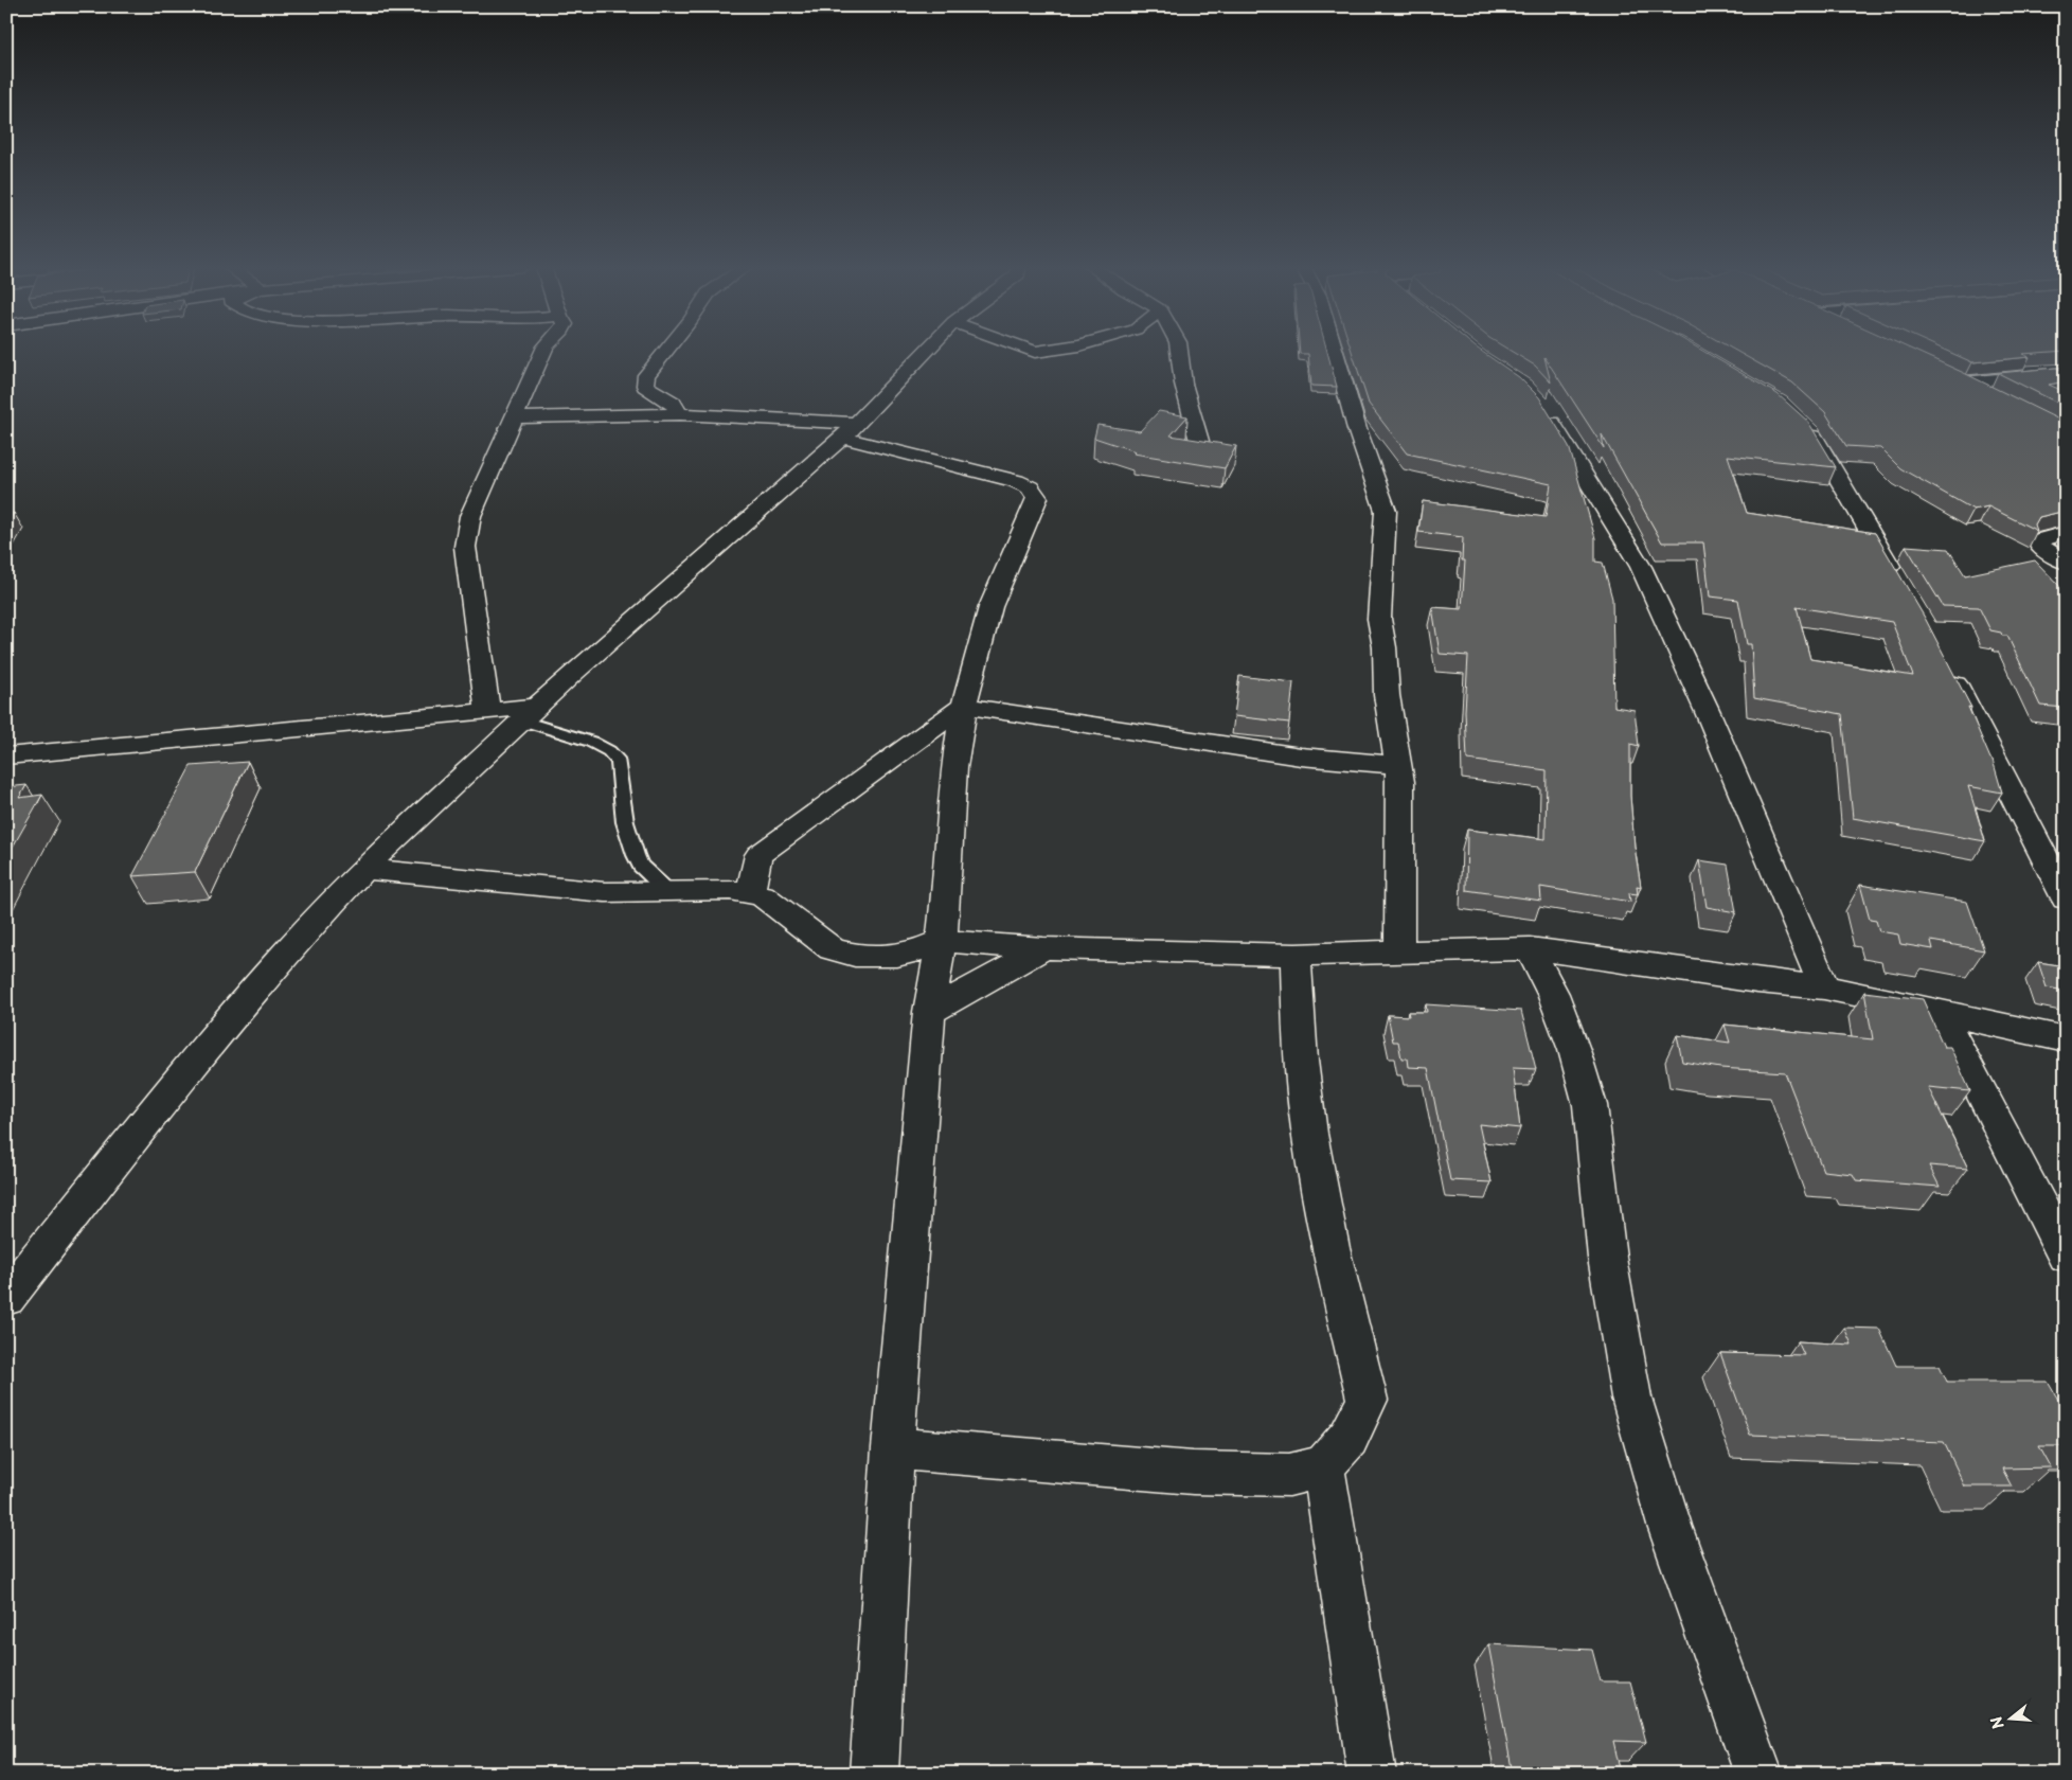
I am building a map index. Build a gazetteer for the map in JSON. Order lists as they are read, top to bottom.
{
  "north": "left"
}
